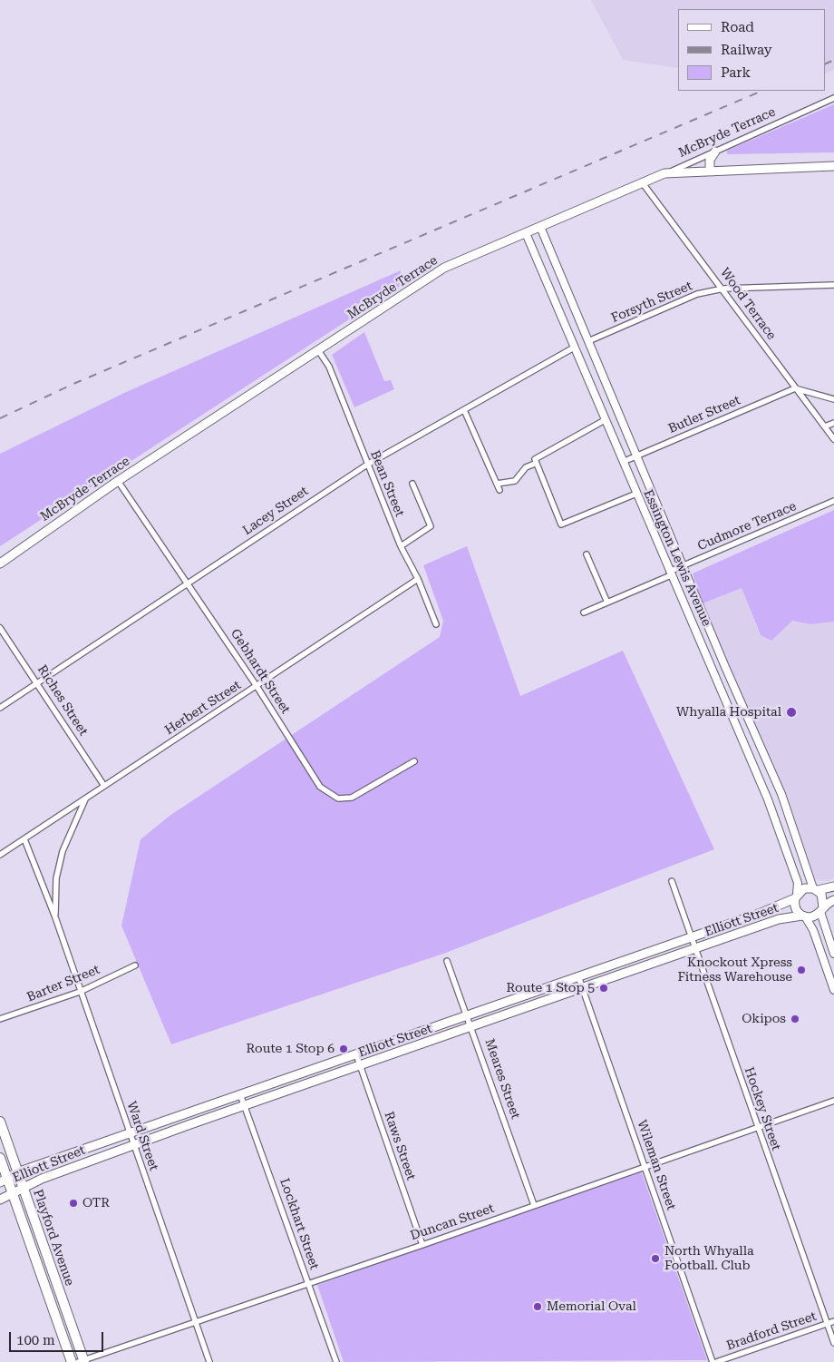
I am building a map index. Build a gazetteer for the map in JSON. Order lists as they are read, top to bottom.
{
  "streets": {
    "highway": ["Playford Avenue"],
    "main road": ["McBryde Terrace", "Elliott Street"],
    "street": [
      "Forsyth Street",
      "Wood Terrace",
      "Butler Street",
      "Bean Street",
      "Lacey Street",
      "Cudmore Terrace",
      "Essington Lewis Avenue",
      "Gebhardt Street",
      "Riches Street",
      "Herbert Street",
      "Barter Street",
      "Meares Street",
      "Hockey Street",
      "Ward Street",
      "Raws Street",
      "Wileman Street",
      "Duncan Street",
      "Lockhart Street",
      "Bradford Street"
    ]
  },
  "crossings": [
    ["McBryde Terrace", "Wood Terrace"],
    ["McBryde Terrace", "Bean Street"],
    ["McBryde Terrace", "Essington Lewis Avenue"],
    ["McBryde Terrace", "Gebhardt Street"],
    ["Forsyth Street", "Wood Terrace"],
    ["Forsyth Street", "Essington Lewis Avenue"],
    ["Wood Terrace", "Butler Street"],
    ["Butler Street", "Essington Lewis Avenue"],
    ["Bean Street", "Lacey Street"],
    ["Bean Street", "Herbert Street"],
    ["Lacey Street", "Essington Lewis Avenue"],
    ["Lacey Street", "Gebhardt Street"],
    ["Lacey Street", "Riches Street"],
    ["Cudmore Terrace", "Essington Lewis Avenue"],
    ["Essington Lewis Avenue", "Elliott Street"],
    ["Gebhardt Street", "Herbert Street"],
    ["Riches Street", "Herbert Street"],
    ["Herbert Street", "Ward Street"],
    ["Elliott Street", "Meares Street"],
    ["Elliott Street", "Hockey Street"],
    ["Elliott Street", "Ward Street"],
    ["Elliott Street", "Raws Street"],
    ["Elliott Street", "Wileman Street"],
    ["Elliott Street", "Lockhart Street"],
    ["Elliott Street", "Playford Avenue"],
    ["Barter Street", "Ward Street"],
    ["Meares Street", "Duncan Street"],
    ["Hockey Street", "Duncan Street"],
    ["Hockey Street", "Bradford Street"],
    ["Ward Street", "Duncan Street"],
    ["Raws Street", "Duncan Street"],
    ["Wileman Street", "Duncan Street"],
    ["Duncan Street", "Lockhart Street"],
    ["Duncan Street", "Playford Avenue"]
  ],
  "places": [
    "Whyalla Hospital",
    "Knockout Xpress Fitness Warehouse",
    "Route 1 Stop 5",
    "Okipos",
    "Route 1 Stop 6",
    "OTR",
    "North Whyalla Football. Club",
    "Memorial Oval"
  ],
  "legend": ["Road", "Railway", "Park"],
  "scale_bar": "100 m"
}
